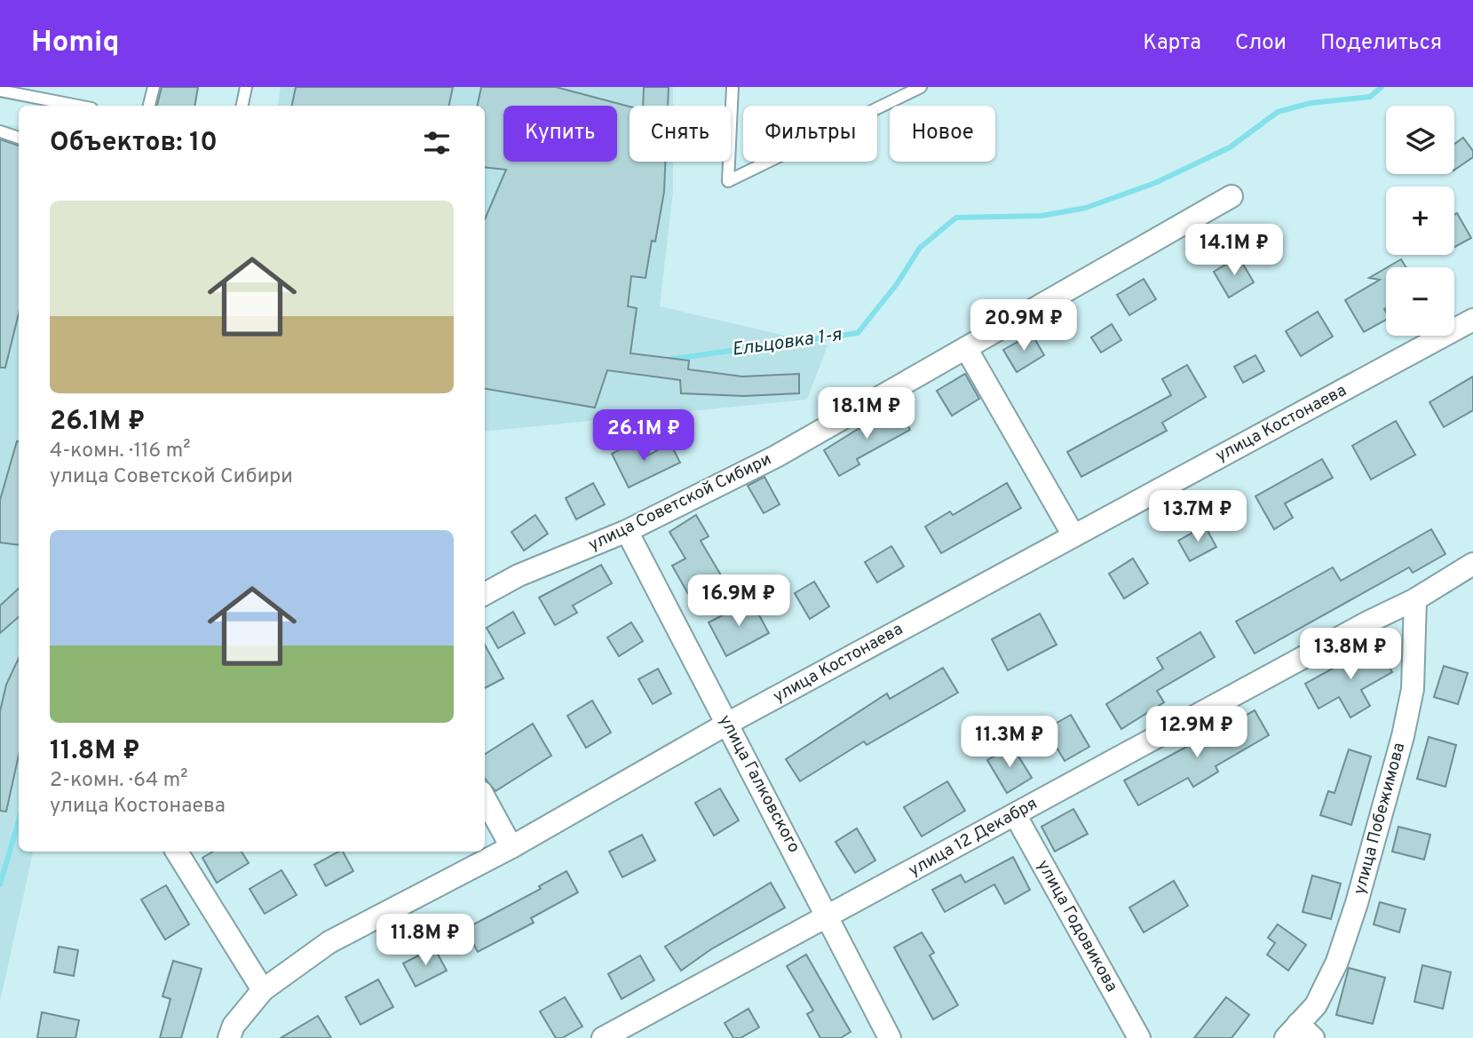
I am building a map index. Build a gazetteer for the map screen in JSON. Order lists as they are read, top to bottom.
{
  "streets": {
    "street": [
      "улица Костонаева",
      "улица Советской Сибири",
      "улица Галковского",
      "улица Побежимова",
      "улица 12 Декабря",
      "улица Годовикова"
    ]
  },
  "crossings": [
    ["улица Костонаева", "улица Галковского"],
    ["улица Советской Сибири", "улица Галковского"],
    ["улица Галковского", "улица 12 Декабря"],
    ["улица Побежимова", "улица 12 Декабря"],
    ["улица 12 Декабря", "улица Годовикова"]
  ],
  "water": ["Ельцовка 1-я"],
  "page": {
    "header": "Homiq",
    "nav": ["Карта", "Слои", "Поделиться"],
    "map_buttons": ["+", "−"],
    "chip": [
      "Купить",
      "Снять",
      "Фильтры",
      "Новое"
    ],
    "heading": "Объектов: 10",
    "list": [
      {
        "name": "26.1M ₽",
        "note": "4-комн. · 116 m² · улица Советской Сибири"
      },
      {
        "name": "11.8M ₽",
        "note": "2-комн. · 64 m² · улица Костонаева"
      }
    ],
    "price": [
      "14.1M ₽",
      "20.9M ₽",
      "18.1M ₽",
      "26.1M ₽",
      "13.7M ₽",
      "16.9M ₽",
      "13.8M ₽",
      "12.9M ₽",
      "11.3M ₽",
      "11.8M ₽"
    ]
  }
}
